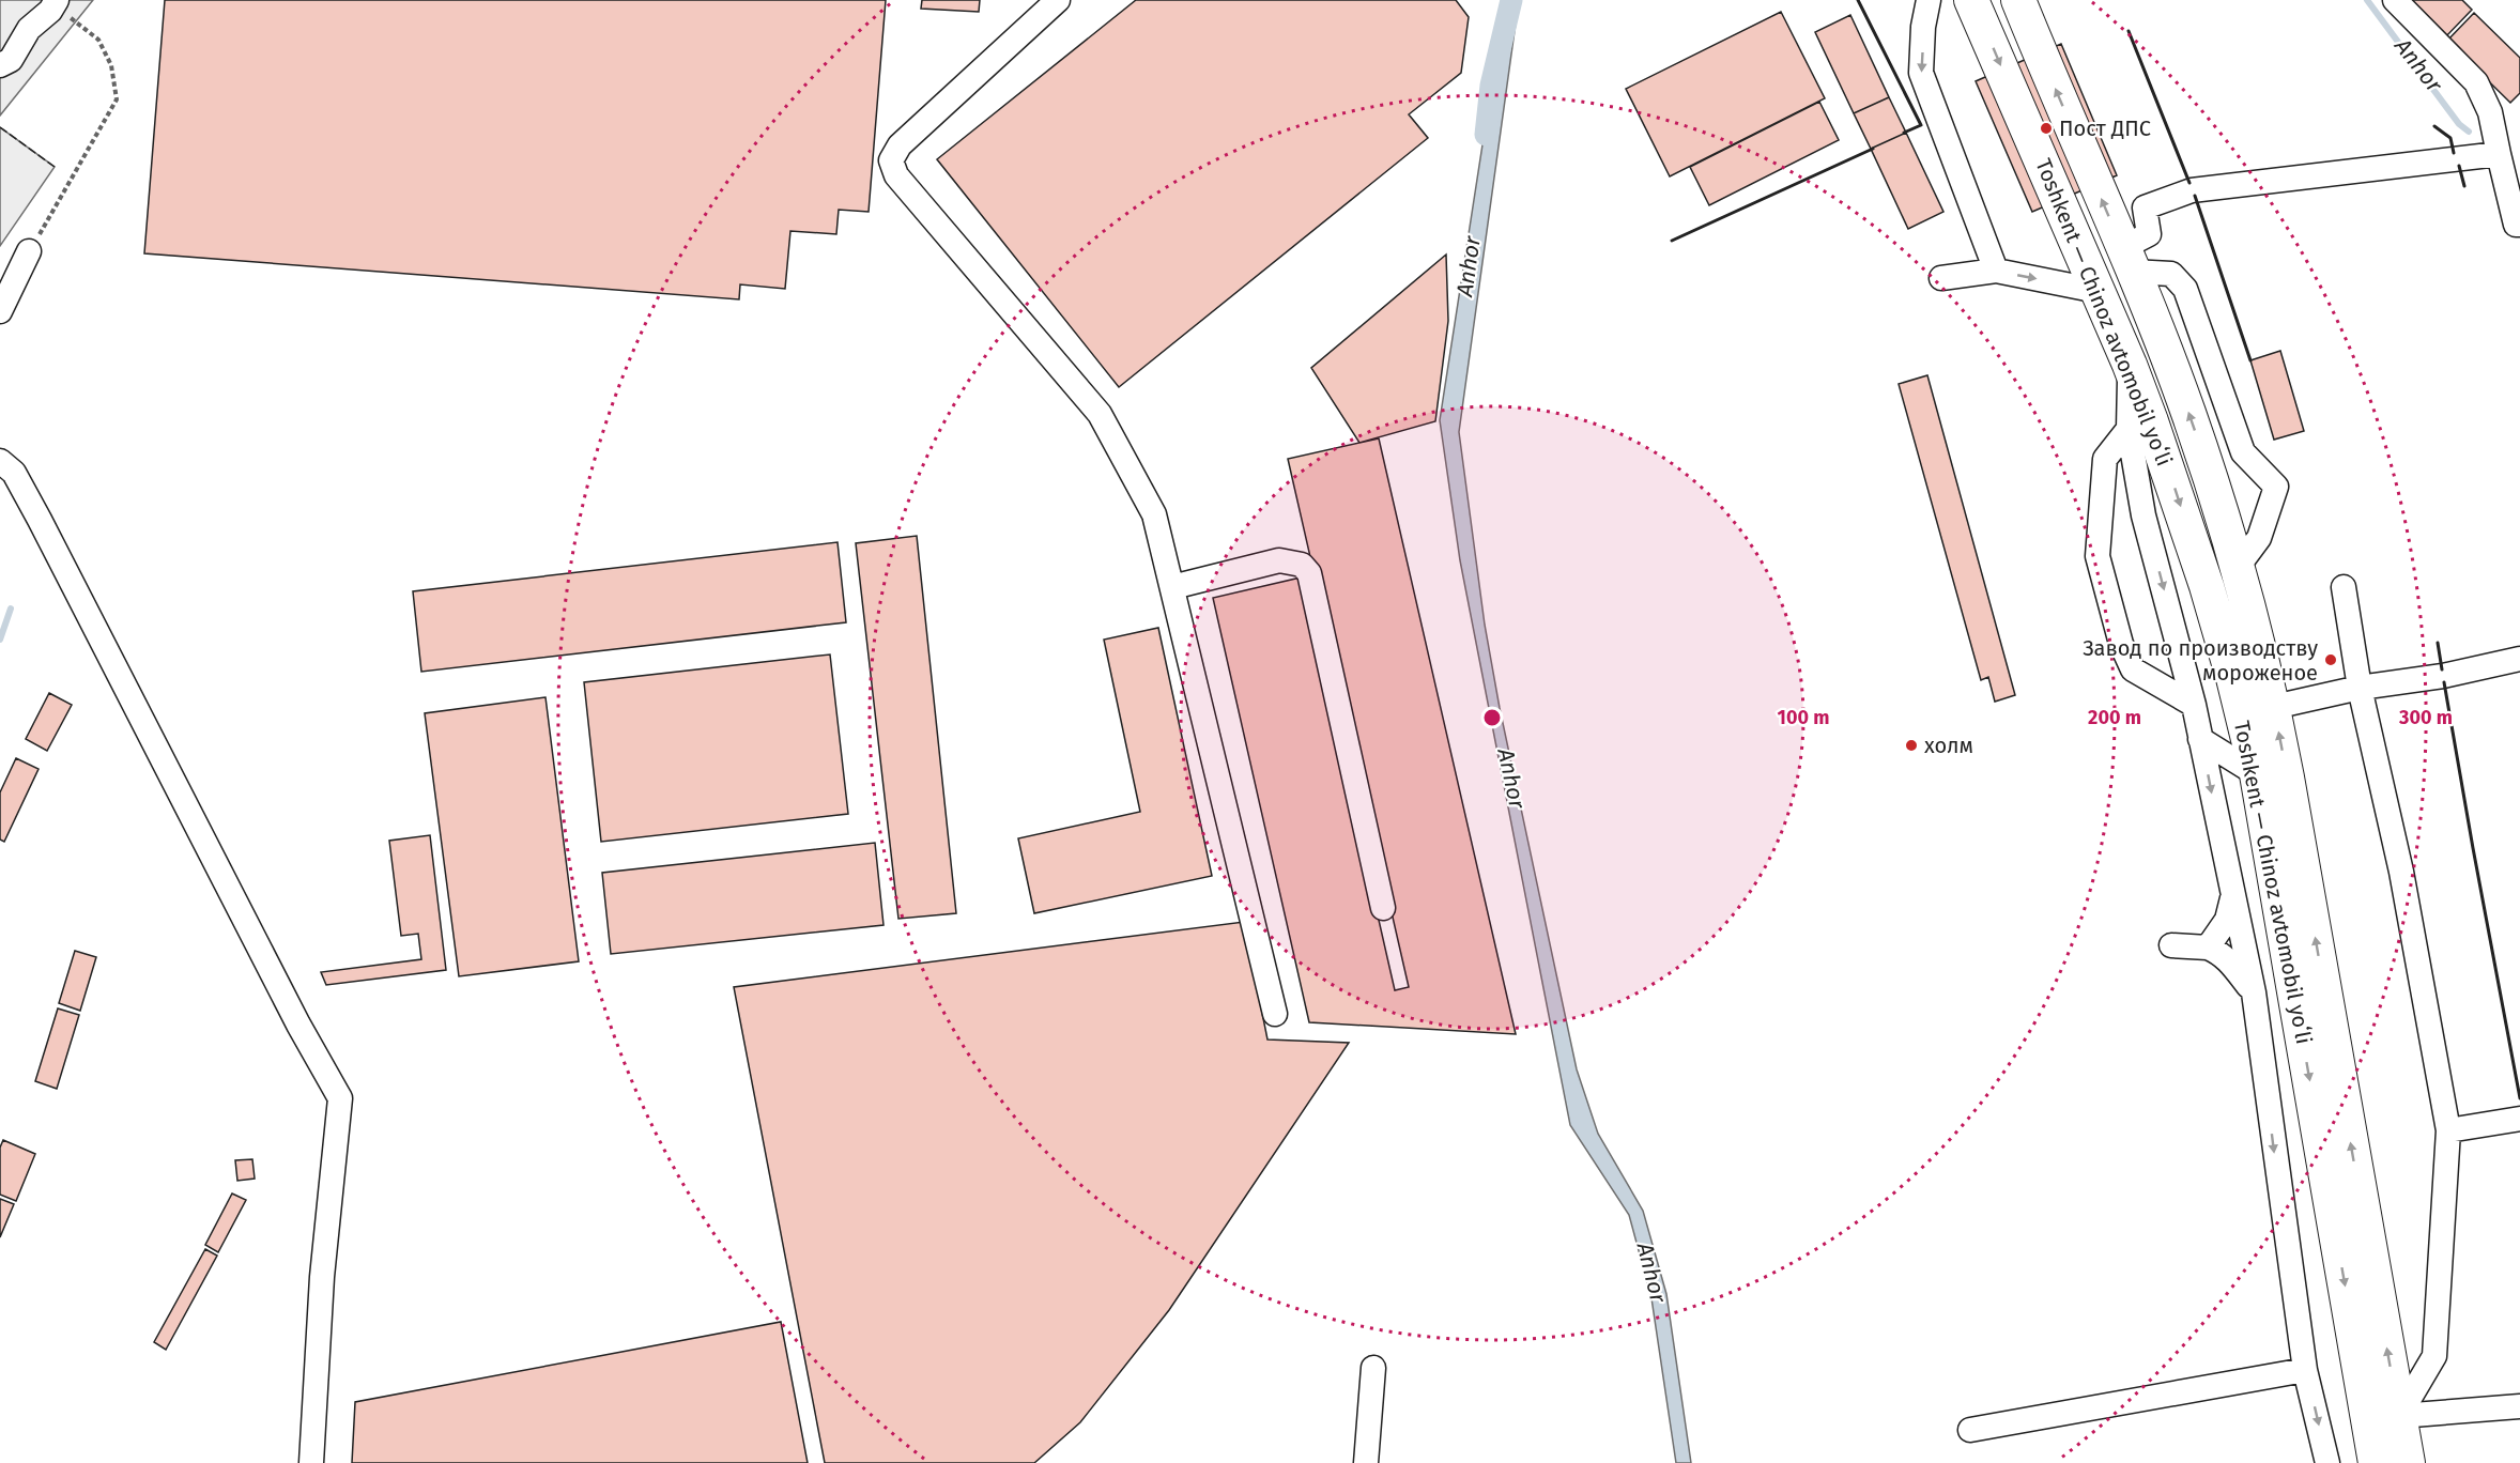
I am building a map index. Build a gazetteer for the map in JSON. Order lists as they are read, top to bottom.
{
  "streets": {
    "highway": ["Toshkent — Chinoz avtomobil yoʻli"]
  },
  "water": ["Anhor"],
  "places": ["Пост ДПС", "Завод по производству мороженое", "холм"],
  "rings": ["100 m", "200 m", "300 m"]
}
